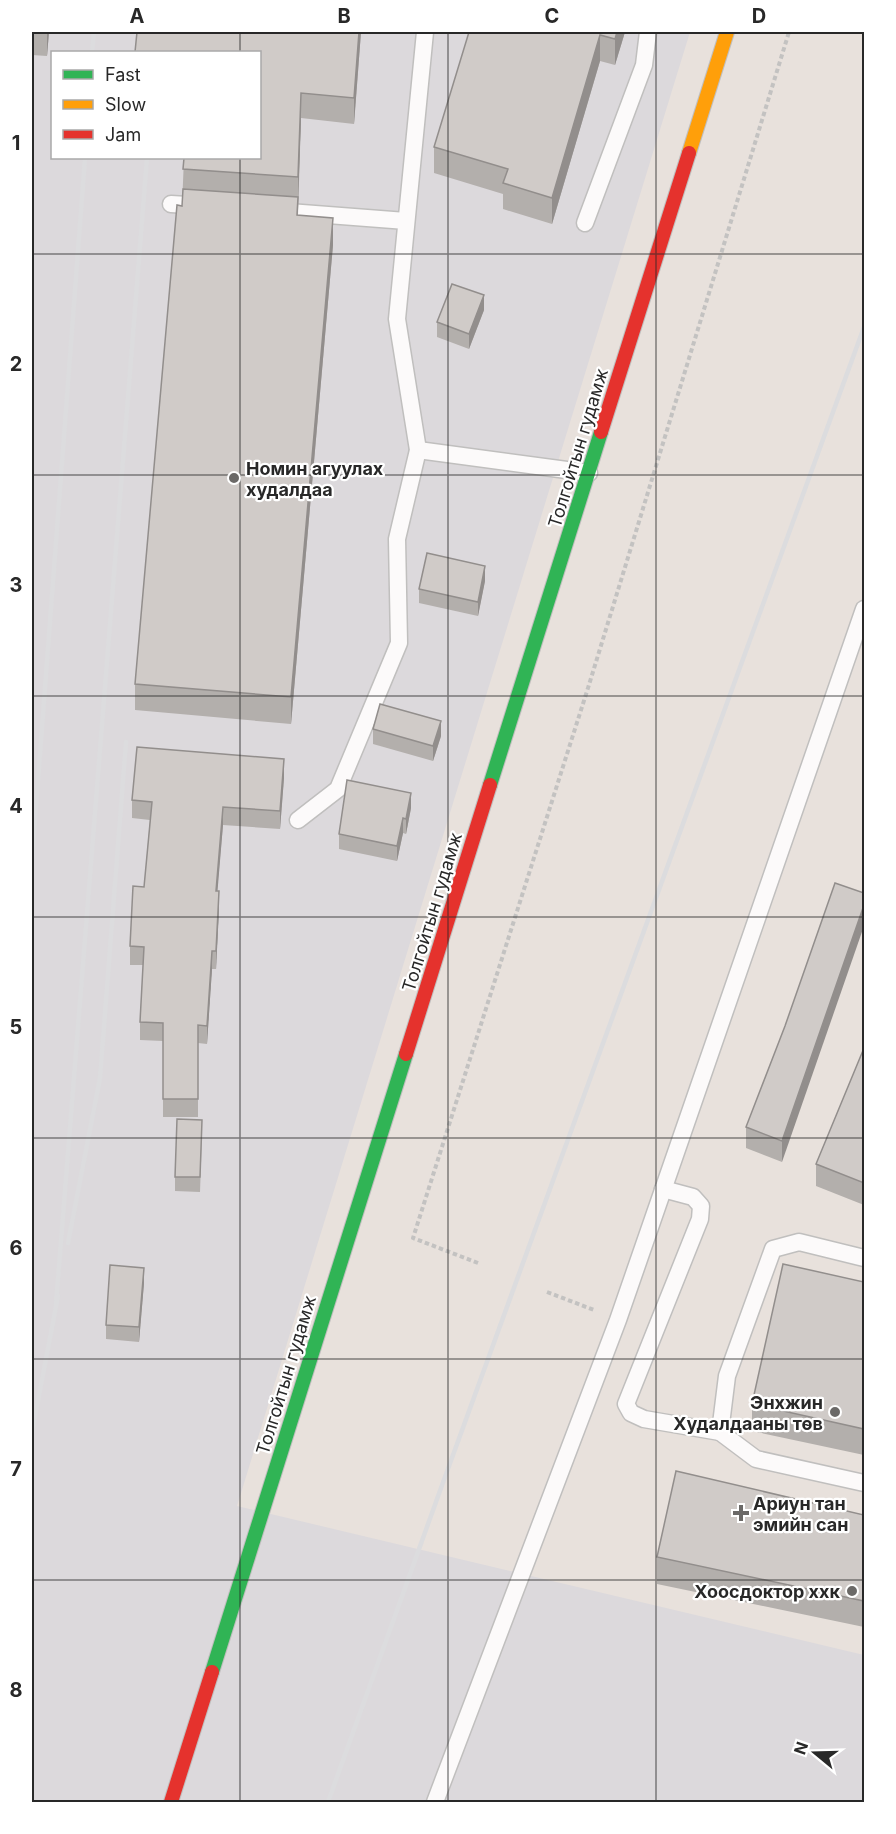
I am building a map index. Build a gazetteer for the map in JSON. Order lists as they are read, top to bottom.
{
  "streets": {
    "main road": ["Толгойтын гудамж"]
  },
  "places": {
    "other": ["Номин агуулах худалдаа", "Энхжин Худалдааны төв", "Хоосдоктор ххк"],
    "health": ["Ариун тан эмийн сан"]
  },
  "legend": ["Fast", "Slow", "Jam"],
  "north": "left",
  "grid": {
    "columns": [
      "A",
      "B",
      "C",
      "D"
    ],
    "rows": [
      "1",
      "2",
      "3",
      "4",
      "5",
      "6",
      "7",
      "8"
    ]
  }
}
